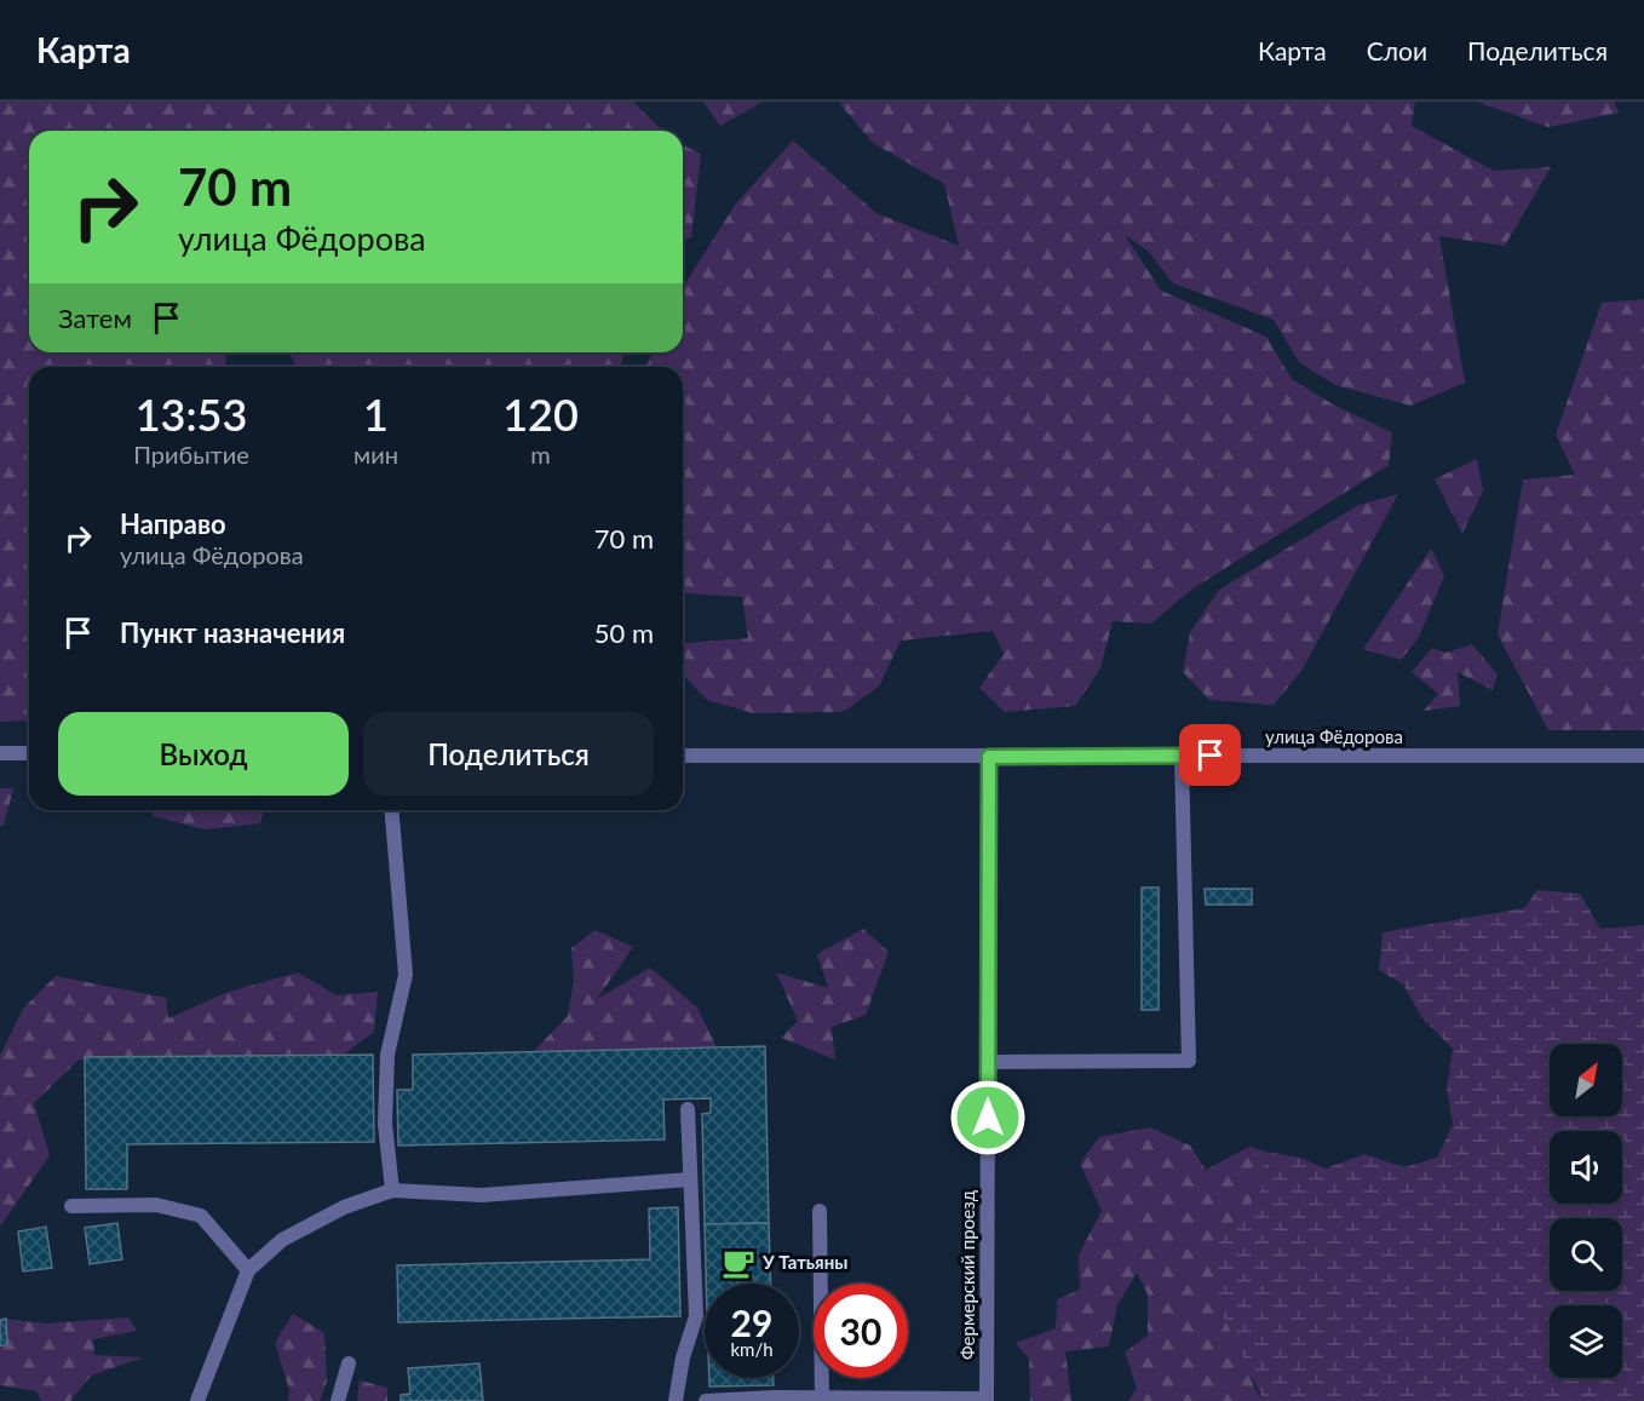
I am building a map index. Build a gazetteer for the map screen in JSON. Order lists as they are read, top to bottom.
{
  "streets": {
    "street": ["улица Фёдорова", "Фермерский проезд"]
  },
  "crossings": [
    ["улица Фёдорова", "Фермерский проезд"]
  ],
  "places": {
    "cafe": ["У Татьяны"]
  },
  "north": "top right",
  "page": {
    "header": "Карта",
    "nav": ["Карта", "Слои", "Поделиться"],
    "turn": ["70 m", "улица Фёдорова"],
    "then": "Затем",
    "eta": [
      "13:53",
      "Прибытие",
      "1",
      "мин",
      "120",
      "m"
    ],
    "list": [
      {
        "name": "Направо",
        "note": "улица Фёдорова",
        "value": "70 m"
      },
      {
        "name": "Пункт назначения",
        "value": "50 m"
      }
    ],
    "buttons": ["Выход", "Поделиться"],
    "speed": "29 km/h",
    "limit": "30"
  }
}
